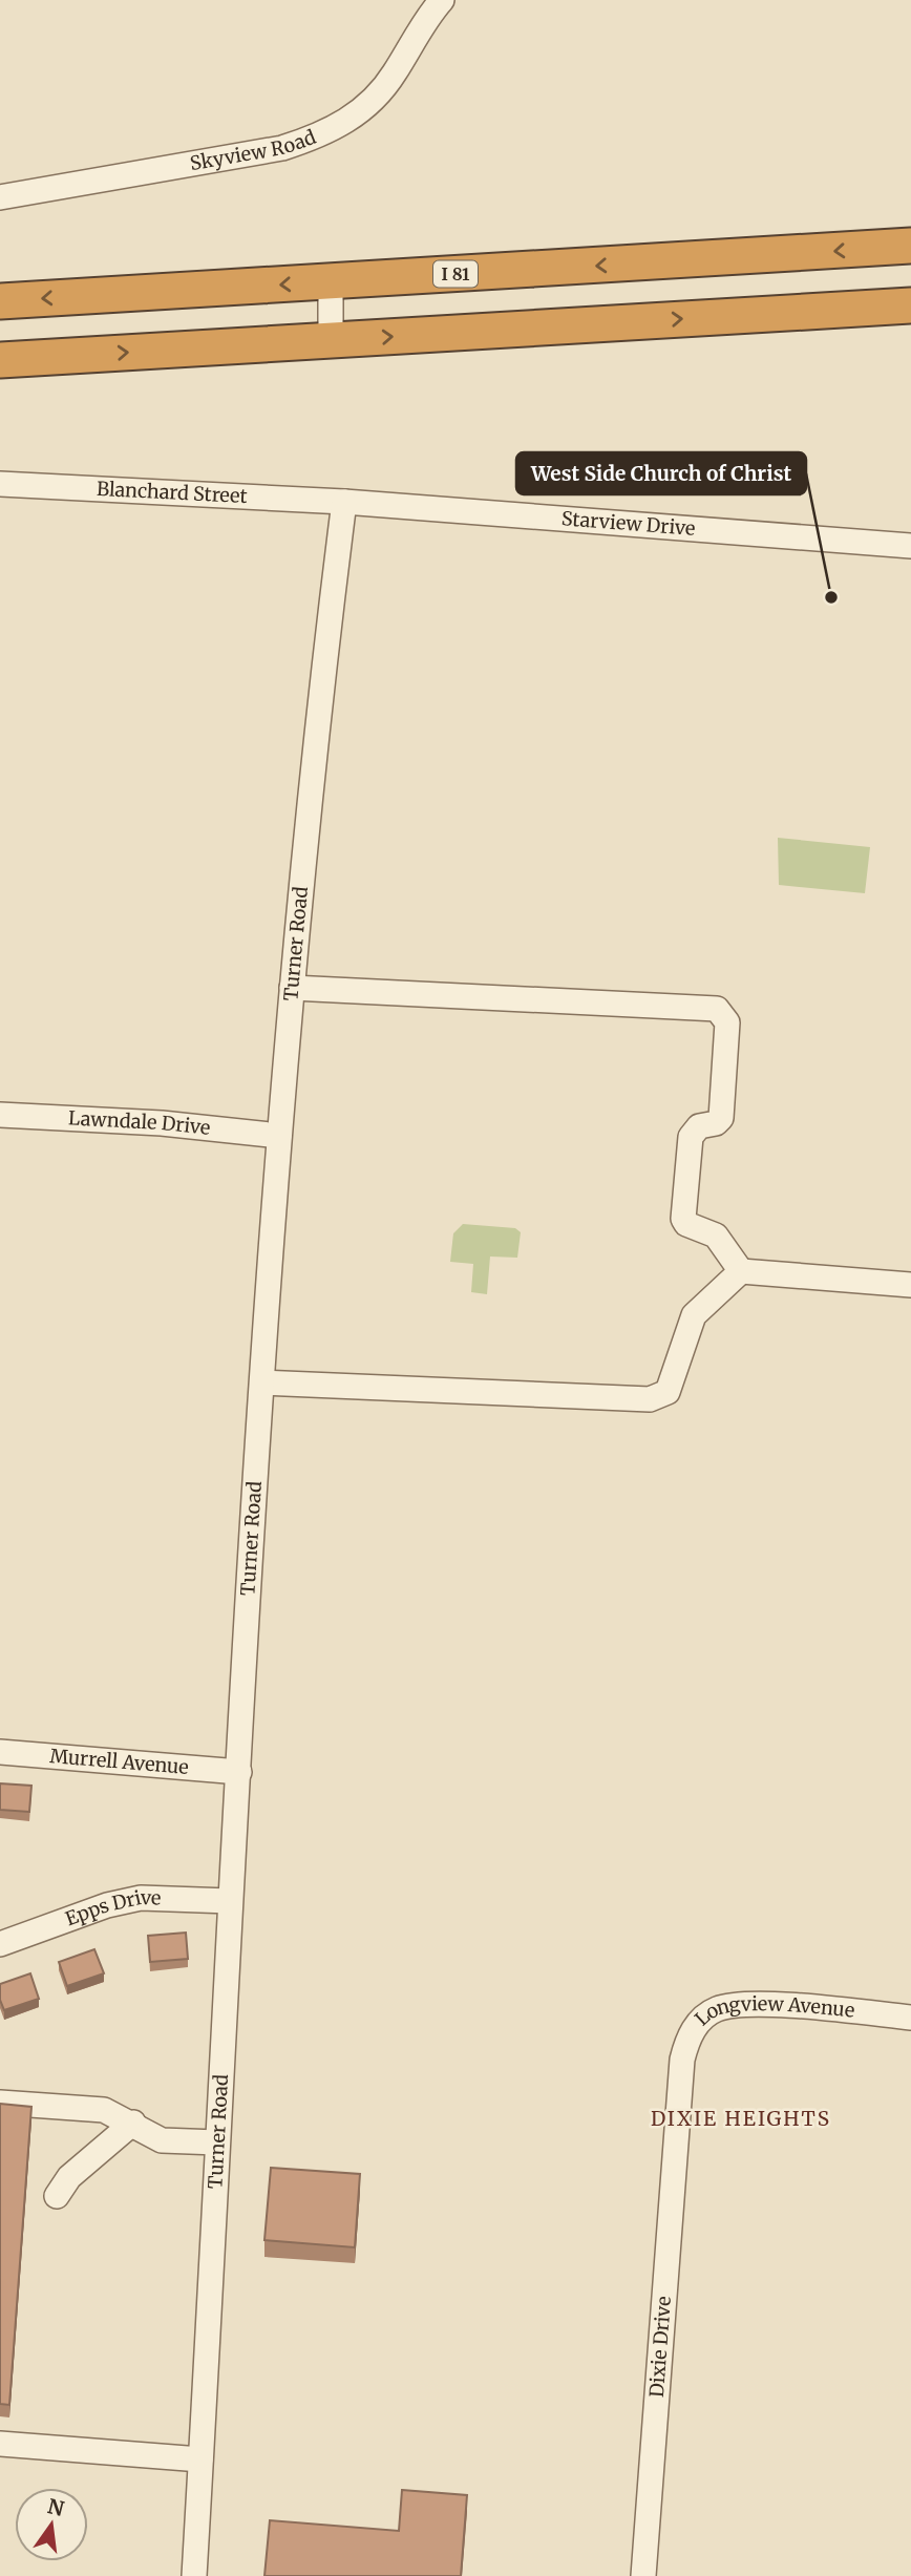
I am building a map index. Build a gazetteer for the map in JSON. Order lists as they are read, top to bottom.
{
  "streets": {
    "highway": ["I 81"],
    "street": [
      "Skyview Road",
      "Blanchard Street",
      "Starview Drive",
      "Turner Road",
      "Lawndale Drive",
      "Murrell Avenue",
      "Epps Drive",
      "Longview Avenue",
      "Dixie Drive"
    ]
  },
  "crossings": [
    ["Blanchard Street", "Starview Drive"],
    ["Blanchard Street", "Turner Road"],
    ["Starview Drive", "Turner Road"],
    ["Turner Road", "Lawndale Drive"],
    ["Turner Road", "Murrell Avenue"],
    ["Turner Road", "Epps Drive"],
    ["Longview Avenue", "Dixie Drive"]
  ],
  "districts": ["DIXIE HEIGHTS"],
  "places": ["West Side Church of Christ"],
  "north": "top"
}
